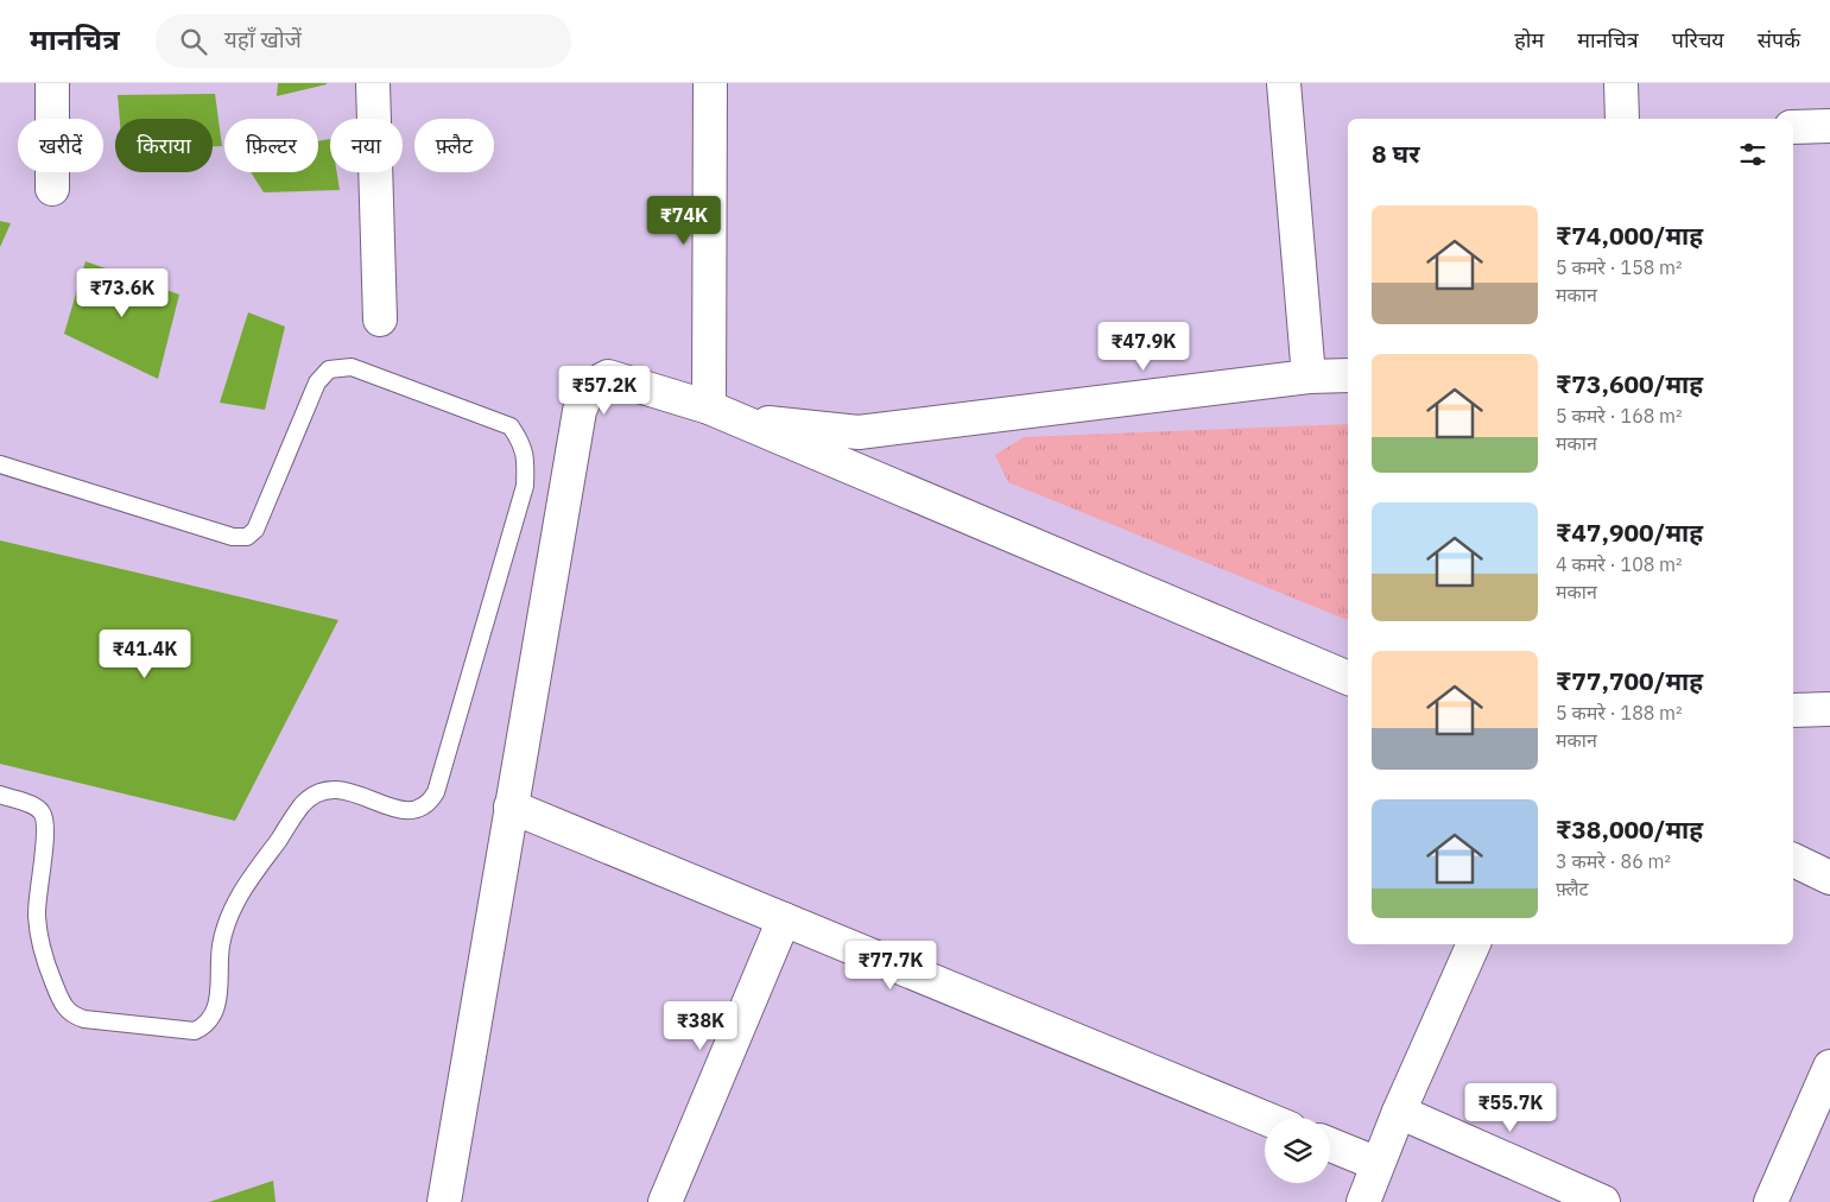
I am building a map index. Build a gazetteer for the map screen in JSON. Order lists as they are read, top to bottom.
{
  "page": {
    "header": "मानचित्र",
    "search": "यहाँ खोजें",
    "nav": [
      "होम",
      "मानचित्र",
      "परिचय",
      "संपर्क"
    ],
    "chip": [
      "खरीदें",
      "किराया",
      "फ़िल्टर",
      "नया",
      "फ़्लैट"
    ],
    "heading": "8 घर",
    "list": [
      {
        "name": "₹74,000/माह",
        "note": "5 कमरे · 158 m² · मकान"
      },
      {
        "name": "₹73,600/माह",
        "note": "5 कमरे · 168 m² · मकान"
      },
      {
        "name": "₹47,900/माह",
        "note": "4 कमरे · 108 m² · मकान"
      },
      {
        "name": "₹77,700/माह",
        "note": "5 कमरे · 188 m² · मकान"
      },
      {
        "name": "₹38,000/माह",
        "note": "3 कमरे · 86 m² · फ़्लैट"
      }
    ],
    "price": [
      "₹74K",
      "₹73.6K",
      "₹47.9K",
      "₹57.2K",
      "₹41.4K",
      "₹77.7K",
      "₹38K",
      "₹55.7K"
    ]
  }
}
